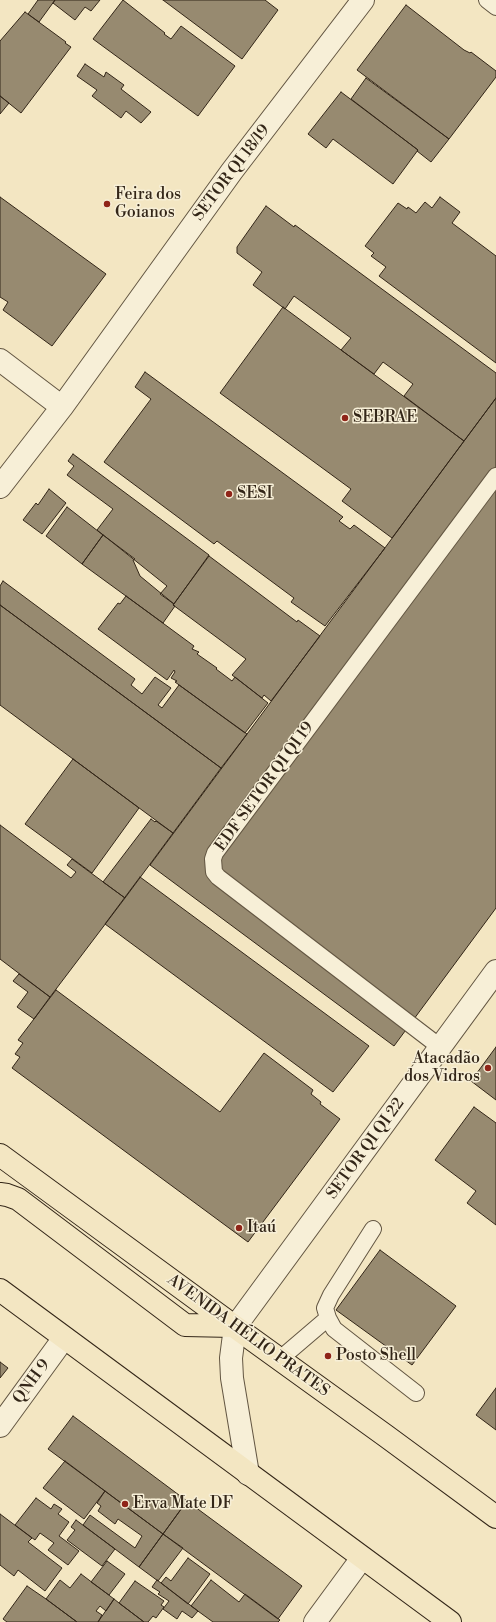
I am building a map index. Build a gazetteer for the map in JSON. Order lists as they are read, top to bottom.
{
  "streets": {
    "main road": ["AVENIDA HÉLIO PRATES"],
    "street": ["SETOR QI 18/19", "SETOR QI QI 22", "QNH 9"],
    "lane": ["EDF SETOR QI QI 19"]
  },
  "crossings": [
    ["EDF SETOR QI QI 19", "SETOR QI QI 22"],
    ["SETOR QI QI 22", "AVENIDA HÉLIO PRATES"]
  ],
  "places": [
    "Feira dos Goianos",
    "SEBRAE",
    "SESI",
    "Atacadão dos Vidros",
    "Itaú",
    "Posto Shell",
    "Erva Mate DF"
  ]
}
